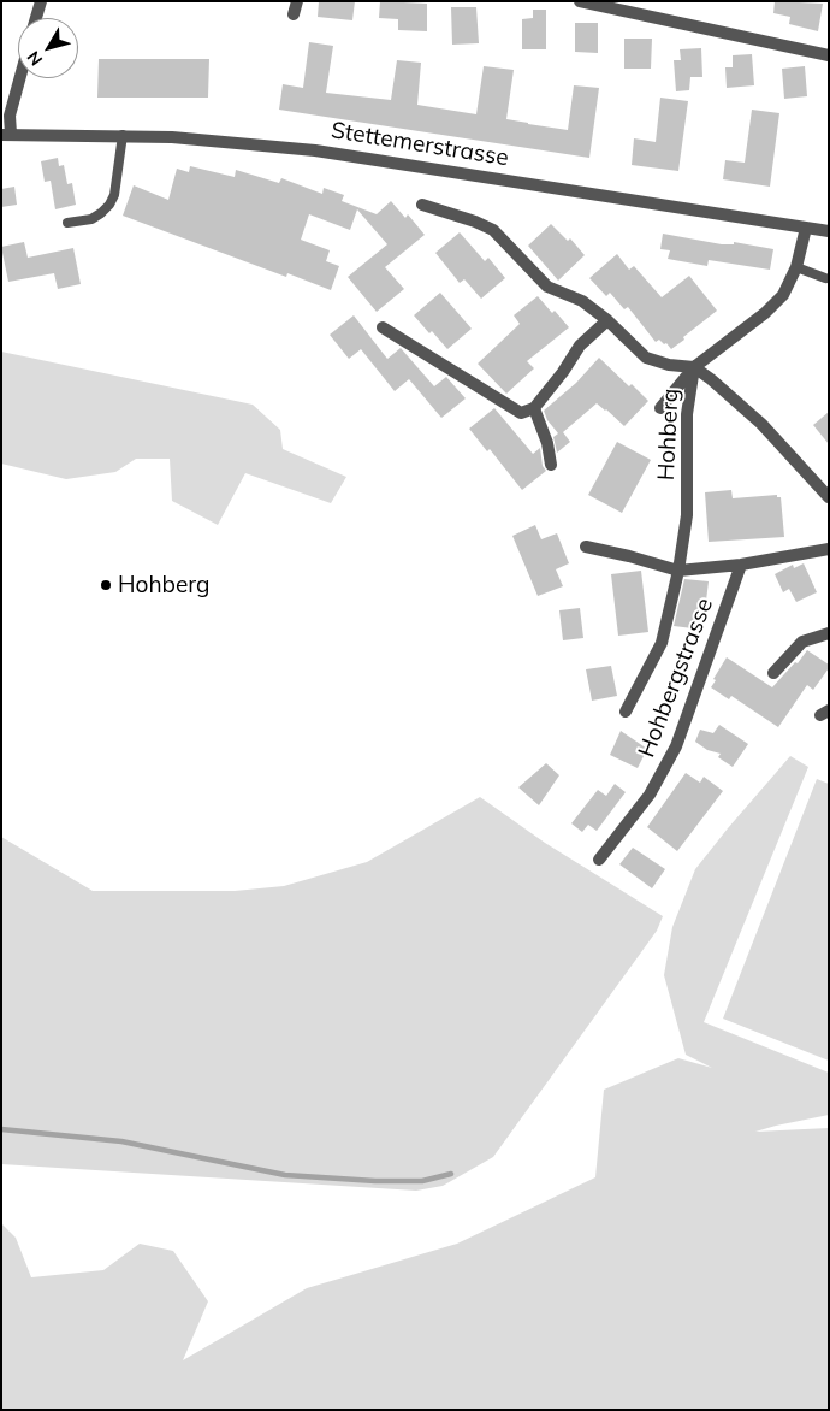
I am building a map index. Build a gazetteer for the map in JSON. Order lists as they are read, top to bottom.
{
  "streets": {
    "street": ["Stettemerstrasse", "Hohberg", "Hohbergstrasse"]
  },
  "places": ["Hohberg"],
  "north": "bottom left"
}
